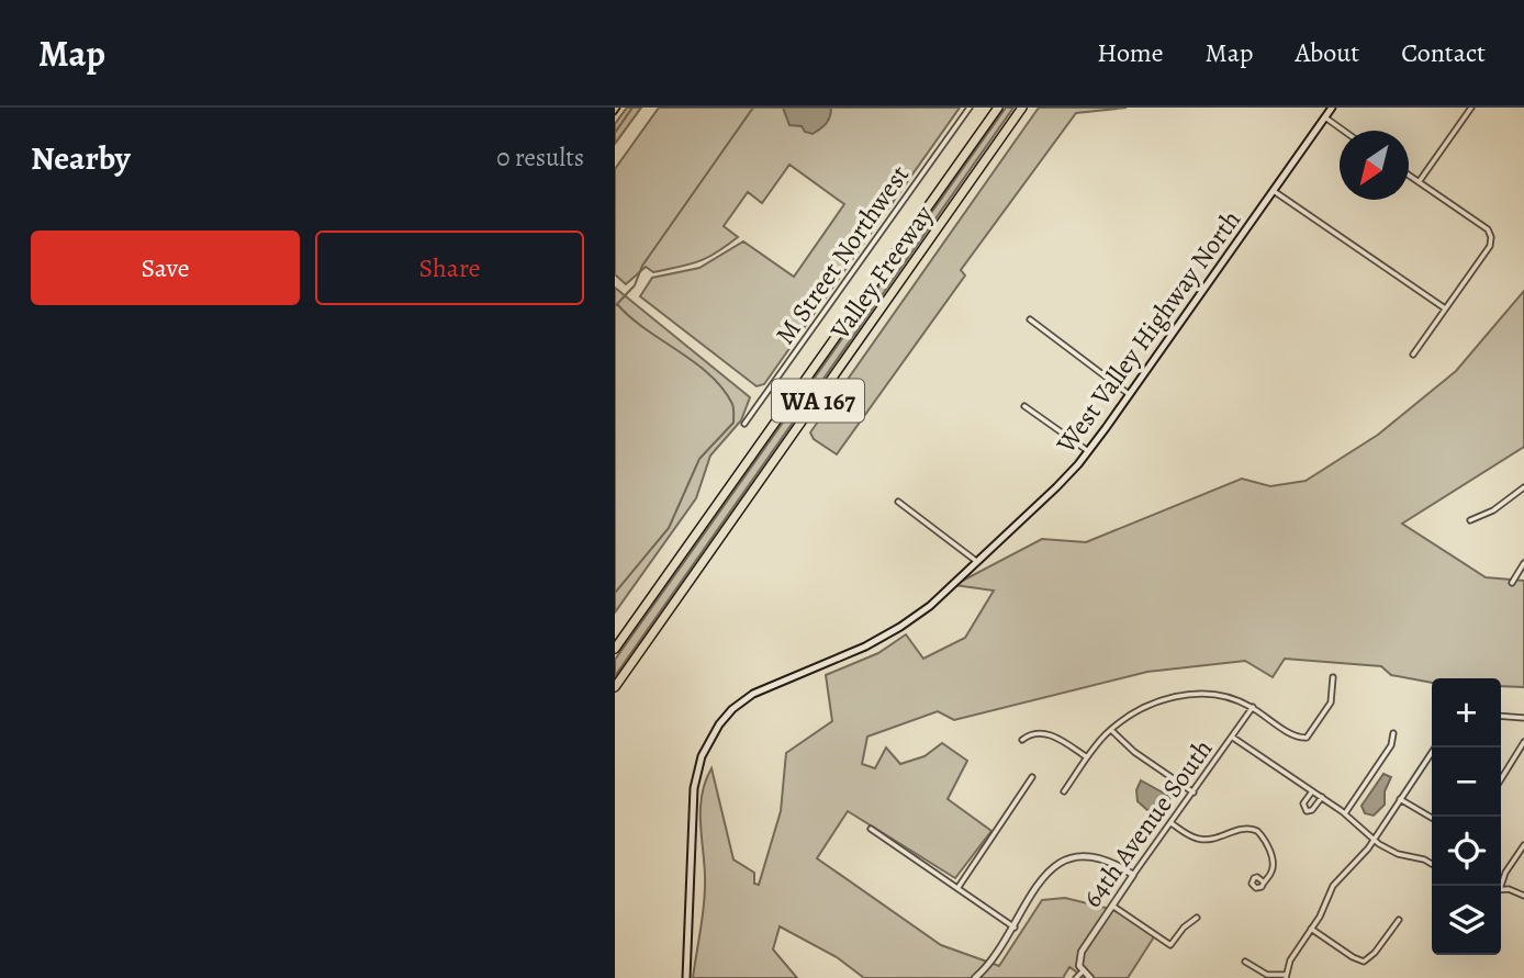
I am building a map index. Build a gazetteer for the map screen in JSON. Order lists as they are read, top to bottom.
{
  "streets": {
    "highway": ["Valley Freeway", "WA 167"],
    "main road": ["West Valley Highway North"],
    "street": ["M Street Northwest", "64th Avenue South"]
  },
  "north": "bottom left",
  "page": {
    "header": "Map",
    "nav": [
      "Home",
      "Map",
      "About",
      "Contact"
    ],
    "heading": ["Nearby", "0 results"],
    "buttons": ["Save", "Share"],
    "map_buttons": ["+", "−"]
  }
}
